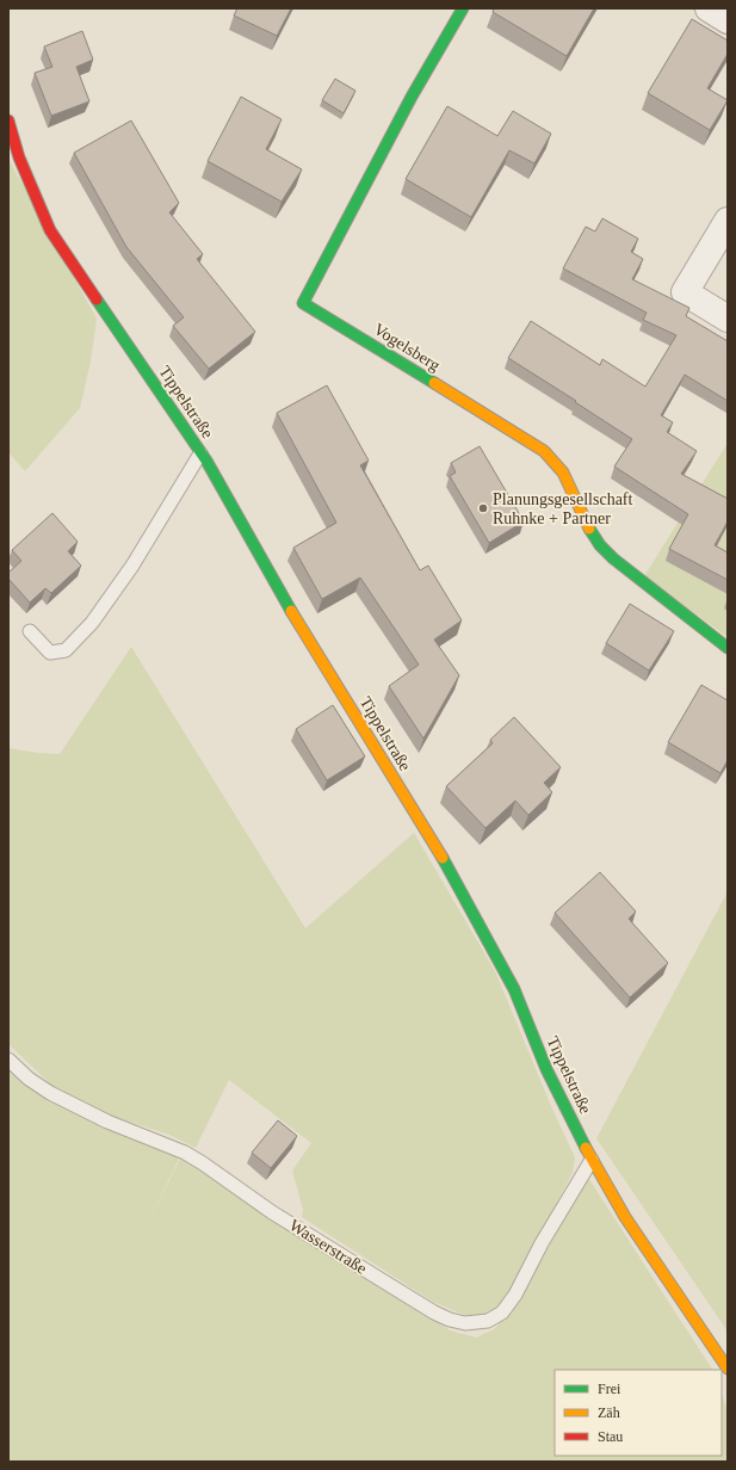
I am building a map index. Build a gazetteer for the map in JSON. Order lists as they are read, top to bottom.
{
  "streets": {
    "street": ["Vogelsberg", "Tippelstraße"],
    "lane": ["Wasserstraße"]
  },
  "crossings": [
    ["Tippelstraße", "Wasserstraße"]
  ],
  "places": ["Planungsgesellschaft Ruhnke + Partner"],
  "legend": ["Frei", "Zäh", "Stau"]
}
